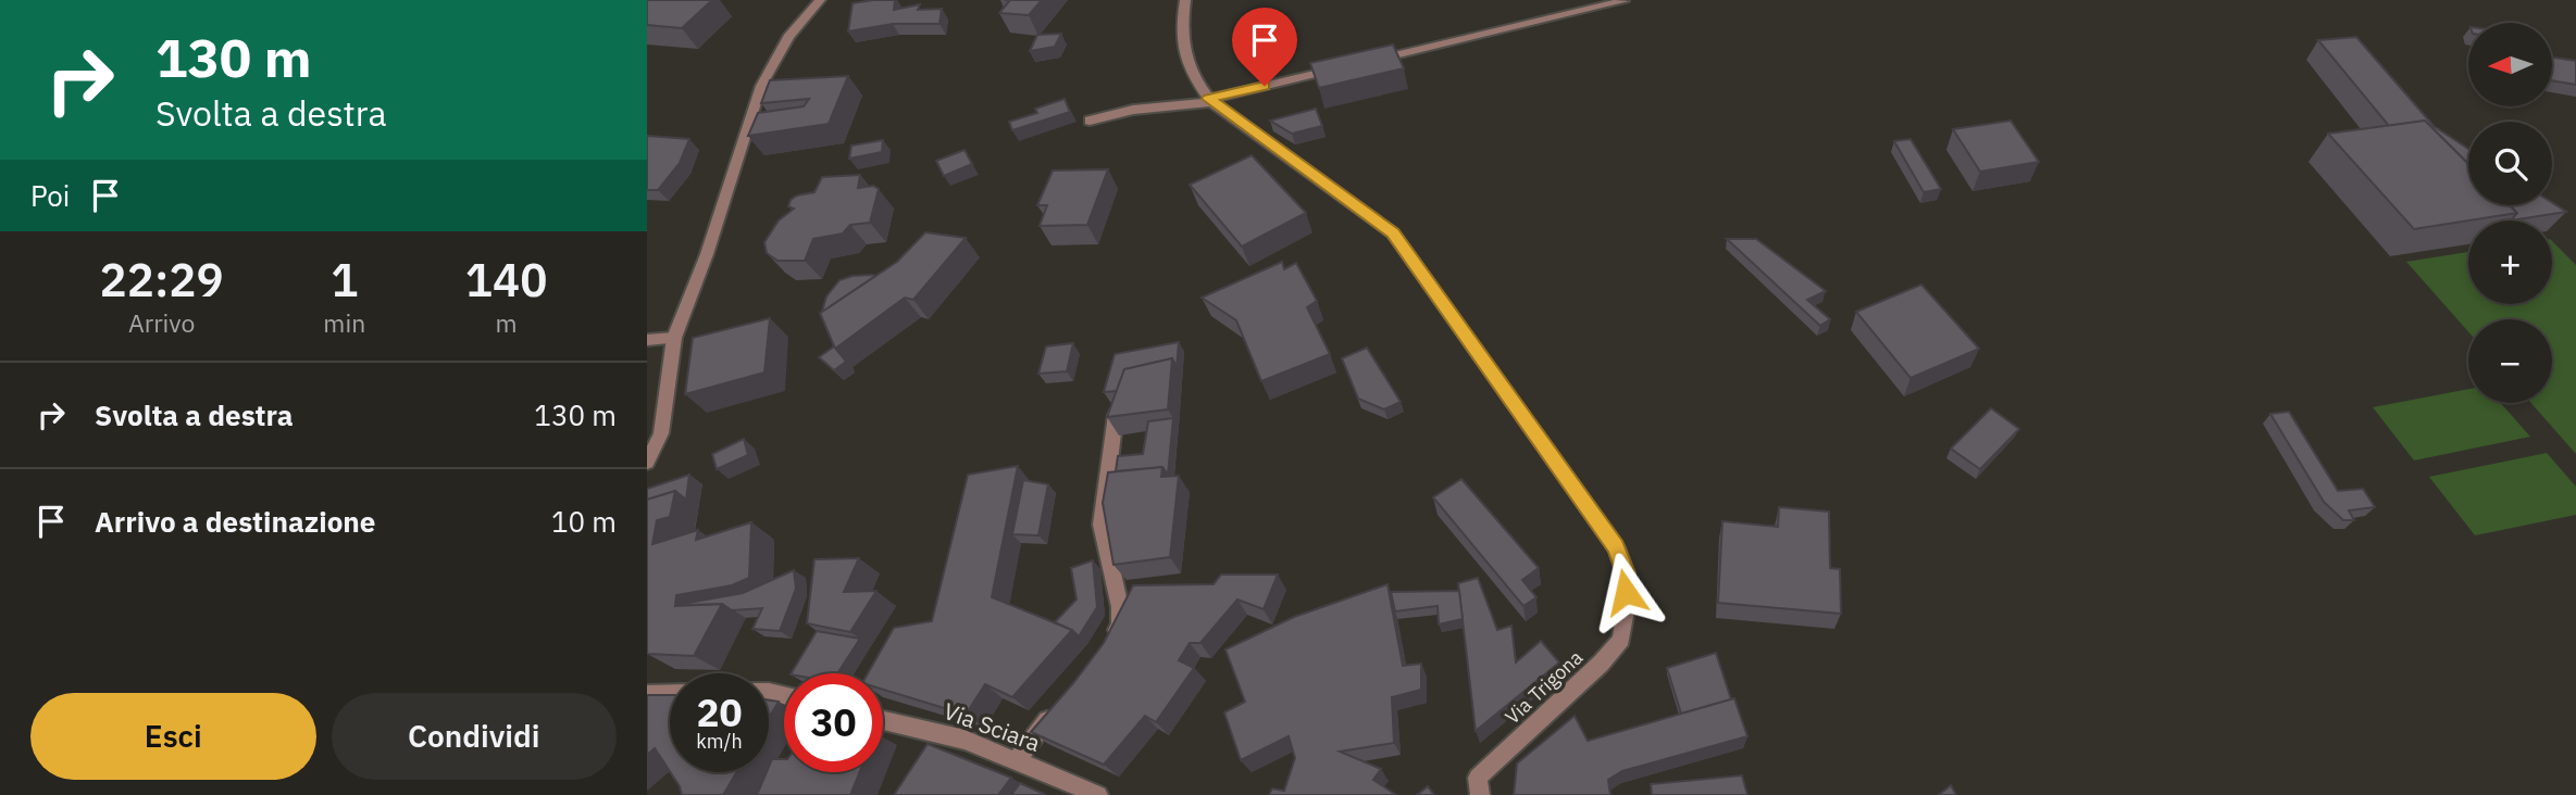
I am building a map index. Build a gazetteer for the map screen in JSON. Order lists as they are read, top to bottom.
{
  "streets": {
    "street": ["Via Trigona", "Via Sciara"]
  },
  "north": "left",
  "page": {
    "turn": ["130 m", "Svolta a destra"],
    "map_buttons": ["+", "−"],
    "then": "Poi",
    "eta": [
      "22:29",
      "Arrivo",
      "1",
      "min",
      "140",
      "m"
    ],
    "list": [
      {
        "name": "Svolta a destra",
        "value": "130 m"
      },
      {
        "name": "Arrivo a destinazione",
        "value": "10 m"
      }
    ],
    "speed": "20 km/h",
    "limit": "30",
    "buttons": ["Esci", "Condividi"]
  }
}
